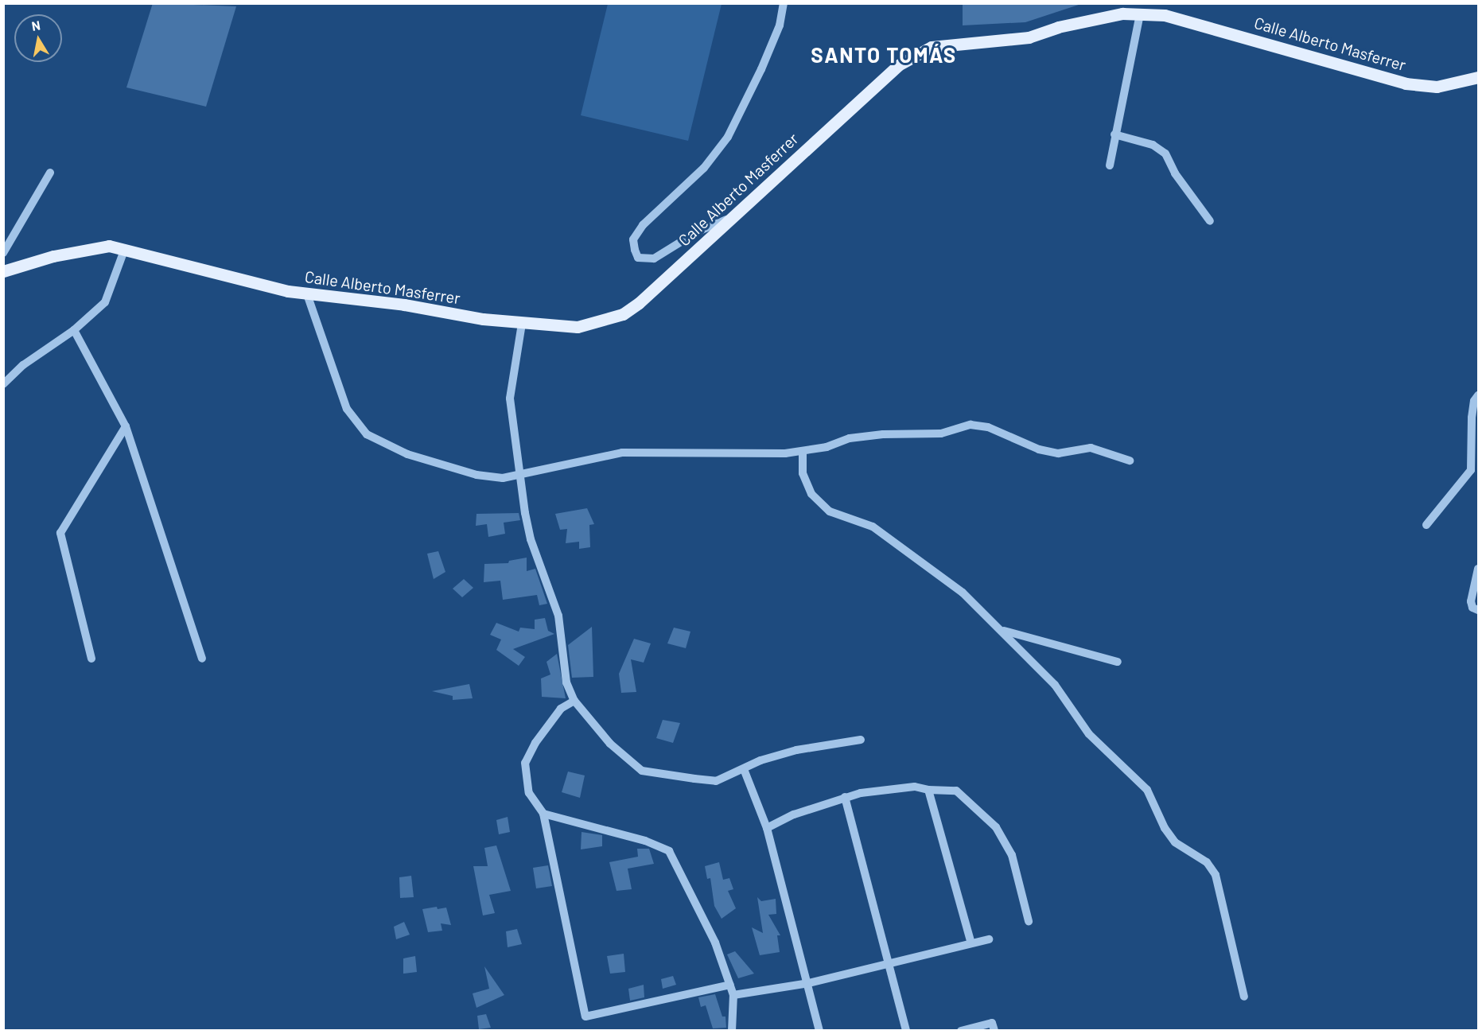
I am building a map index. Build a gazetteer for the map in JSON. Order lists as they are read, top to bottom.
{
  "streets": {
    "main road": ["Calle Alberto Masferrer"]
  },
  "districts": ["SANTO TOMÁS"],
  "north": "top"
}
